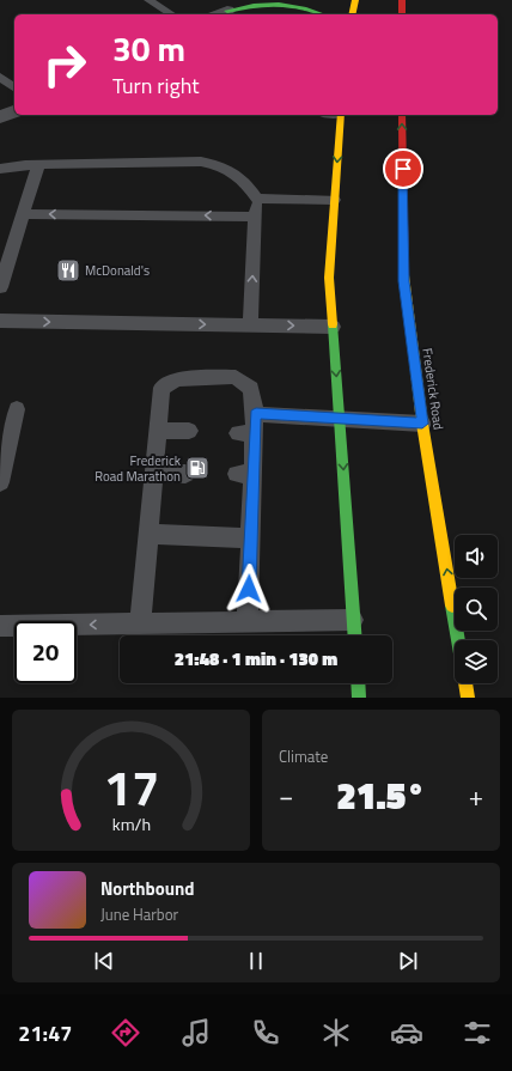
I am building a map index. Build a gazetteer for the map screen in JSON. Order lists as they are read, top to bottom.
{
  "streets": {
    "main road": ["Frederick Road"]
  },
  "places": {
    "restaurant": ["McDonald's"],
    "fuel station": ["Frederick Road Marathon"]
  },
  "page": {
    "turn": ["30 m", "Turn right"],
    "limit": "20",
    "trip": "21:48 · 1 min · 130 m",
    "tile": "Climate",
    "heat": ["−", "21.5°", "+"],
    "song": ["Northbound", "June Harbor"],
    "tabs": "21:47",
    "gauge": ["17", "km/h"]
  }
}
